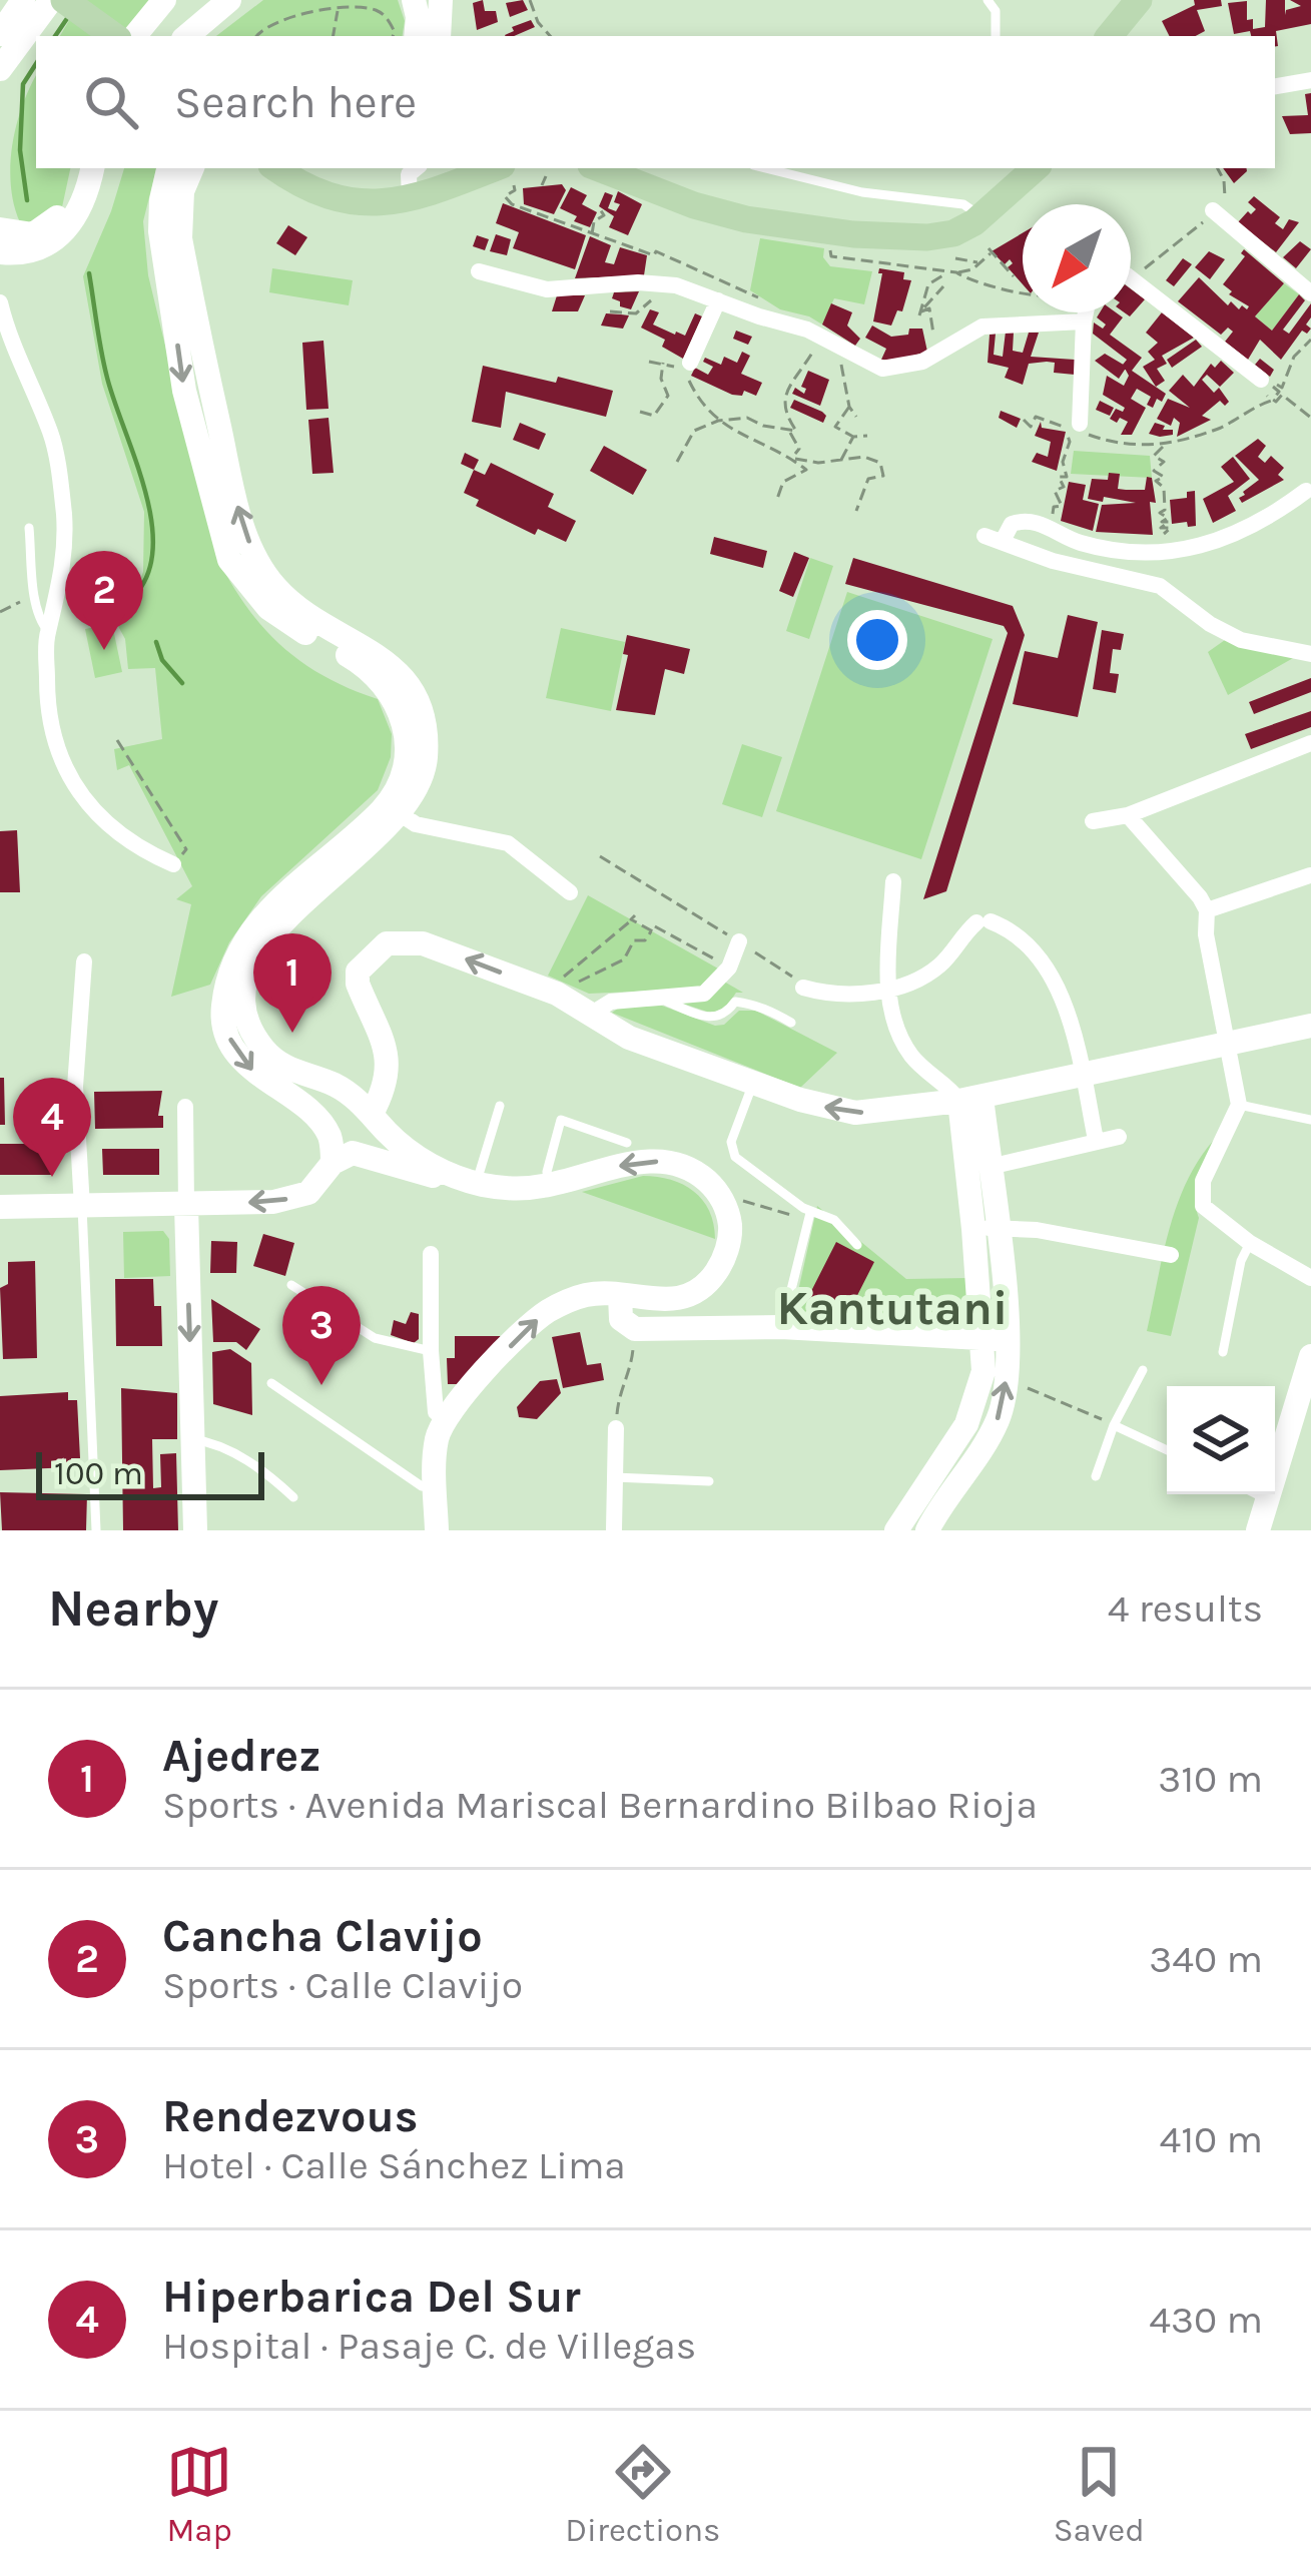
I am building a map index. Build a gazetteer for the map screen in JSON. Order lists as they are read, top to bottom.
{
  "districts": ["Kantutani"],
  "scale_bar": "100 m",
  "north": "bottom left",
  "page": {
    "search": "Search here",
    "pins": [
      "2",
      "1",
      "4",
      "3"
    ],
    "scale": "100 m",
    "heading": ["Nearby", "4 results"],
    "list": [
      {
        "mark": "1",
        "name": "Ajedrez",
        "note": "Sports · Avenida Mariscal Bernardino Bilbao Rioja",
        "value": "310 m"
      },
      {
        "mark": "2",
        "name": "Cancha Clavijo",
        "note": "Sports · Calle Clavijo",
        "value": "340 m"
      },
      {
        "mark": "3",
        "name": "Rendezvous",
        "note": "Hotel · Calle Sánchez Lima",
        "value": "410 m"
      },
      {
        "mark": "4",
        "name": "Hiperbarica Del Sur",
        "note": "Hospital · Pasaje C. de Villegas",
        "value": "430 m"
      }
    ],
    "nav": ["Map", "Directions", "Saved"]
  }
}
